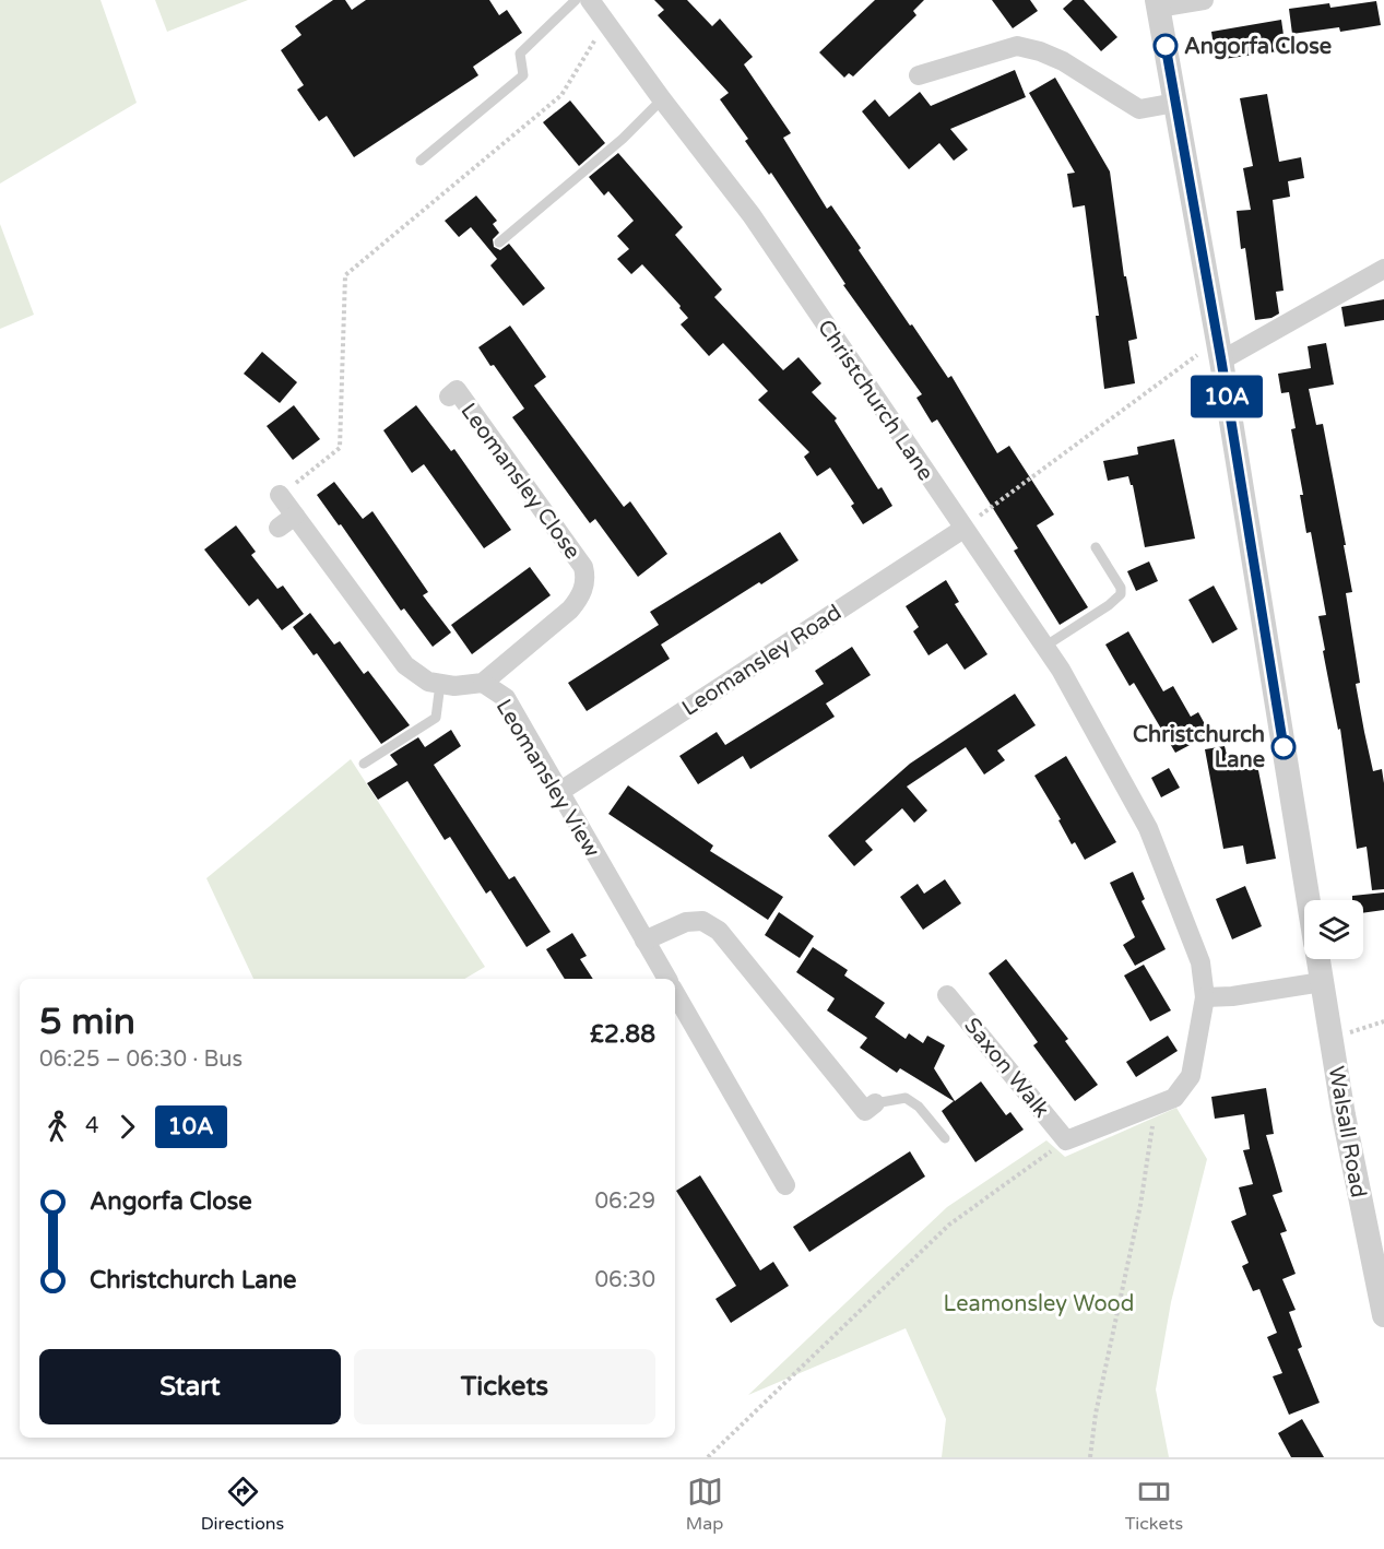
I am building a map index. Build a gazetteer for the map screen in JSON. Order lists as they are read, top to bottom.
{
  "streets": {
    "street": [
      "Christchurch Lane",
      "Leomansley Close",
      "Leomansley Road",
      "Leomansley View",
      "Saxon Walk",
      "Walsall Road"
    ]
  },
  "crossings": [
    ["Christchurch Lane", "Leomansley Road"],
    ["Christchurch Lane", "Saxon Walk"],
    ["Leomansley Close", "Leomansley View"],
    ["Leomansley Road", "Leomansley View"]
  ],
  "parks": ["Leamonsley Wood"],
  "places": ["Angorfa Close", "Christchurch Lane"],
  "lines": ["bus line 10A"],
  "page": {
    "on_map": "10A",
    "heading": ["5 min", "06:25 – 06:30 · Bus", "£2.88"],
    "legs": ["4", "10A"],
    "list": [
      {
        "name": "Angorfa Close",
        "value": "06:29"
      },
      {
        "name": "Christchurch Lane",
        "value": "06:30"
      }
    ],
    "buttons": ["Start", "Tickets"],
    "tabs": ["Directions", "Map", "Tickets"]
  }
}
